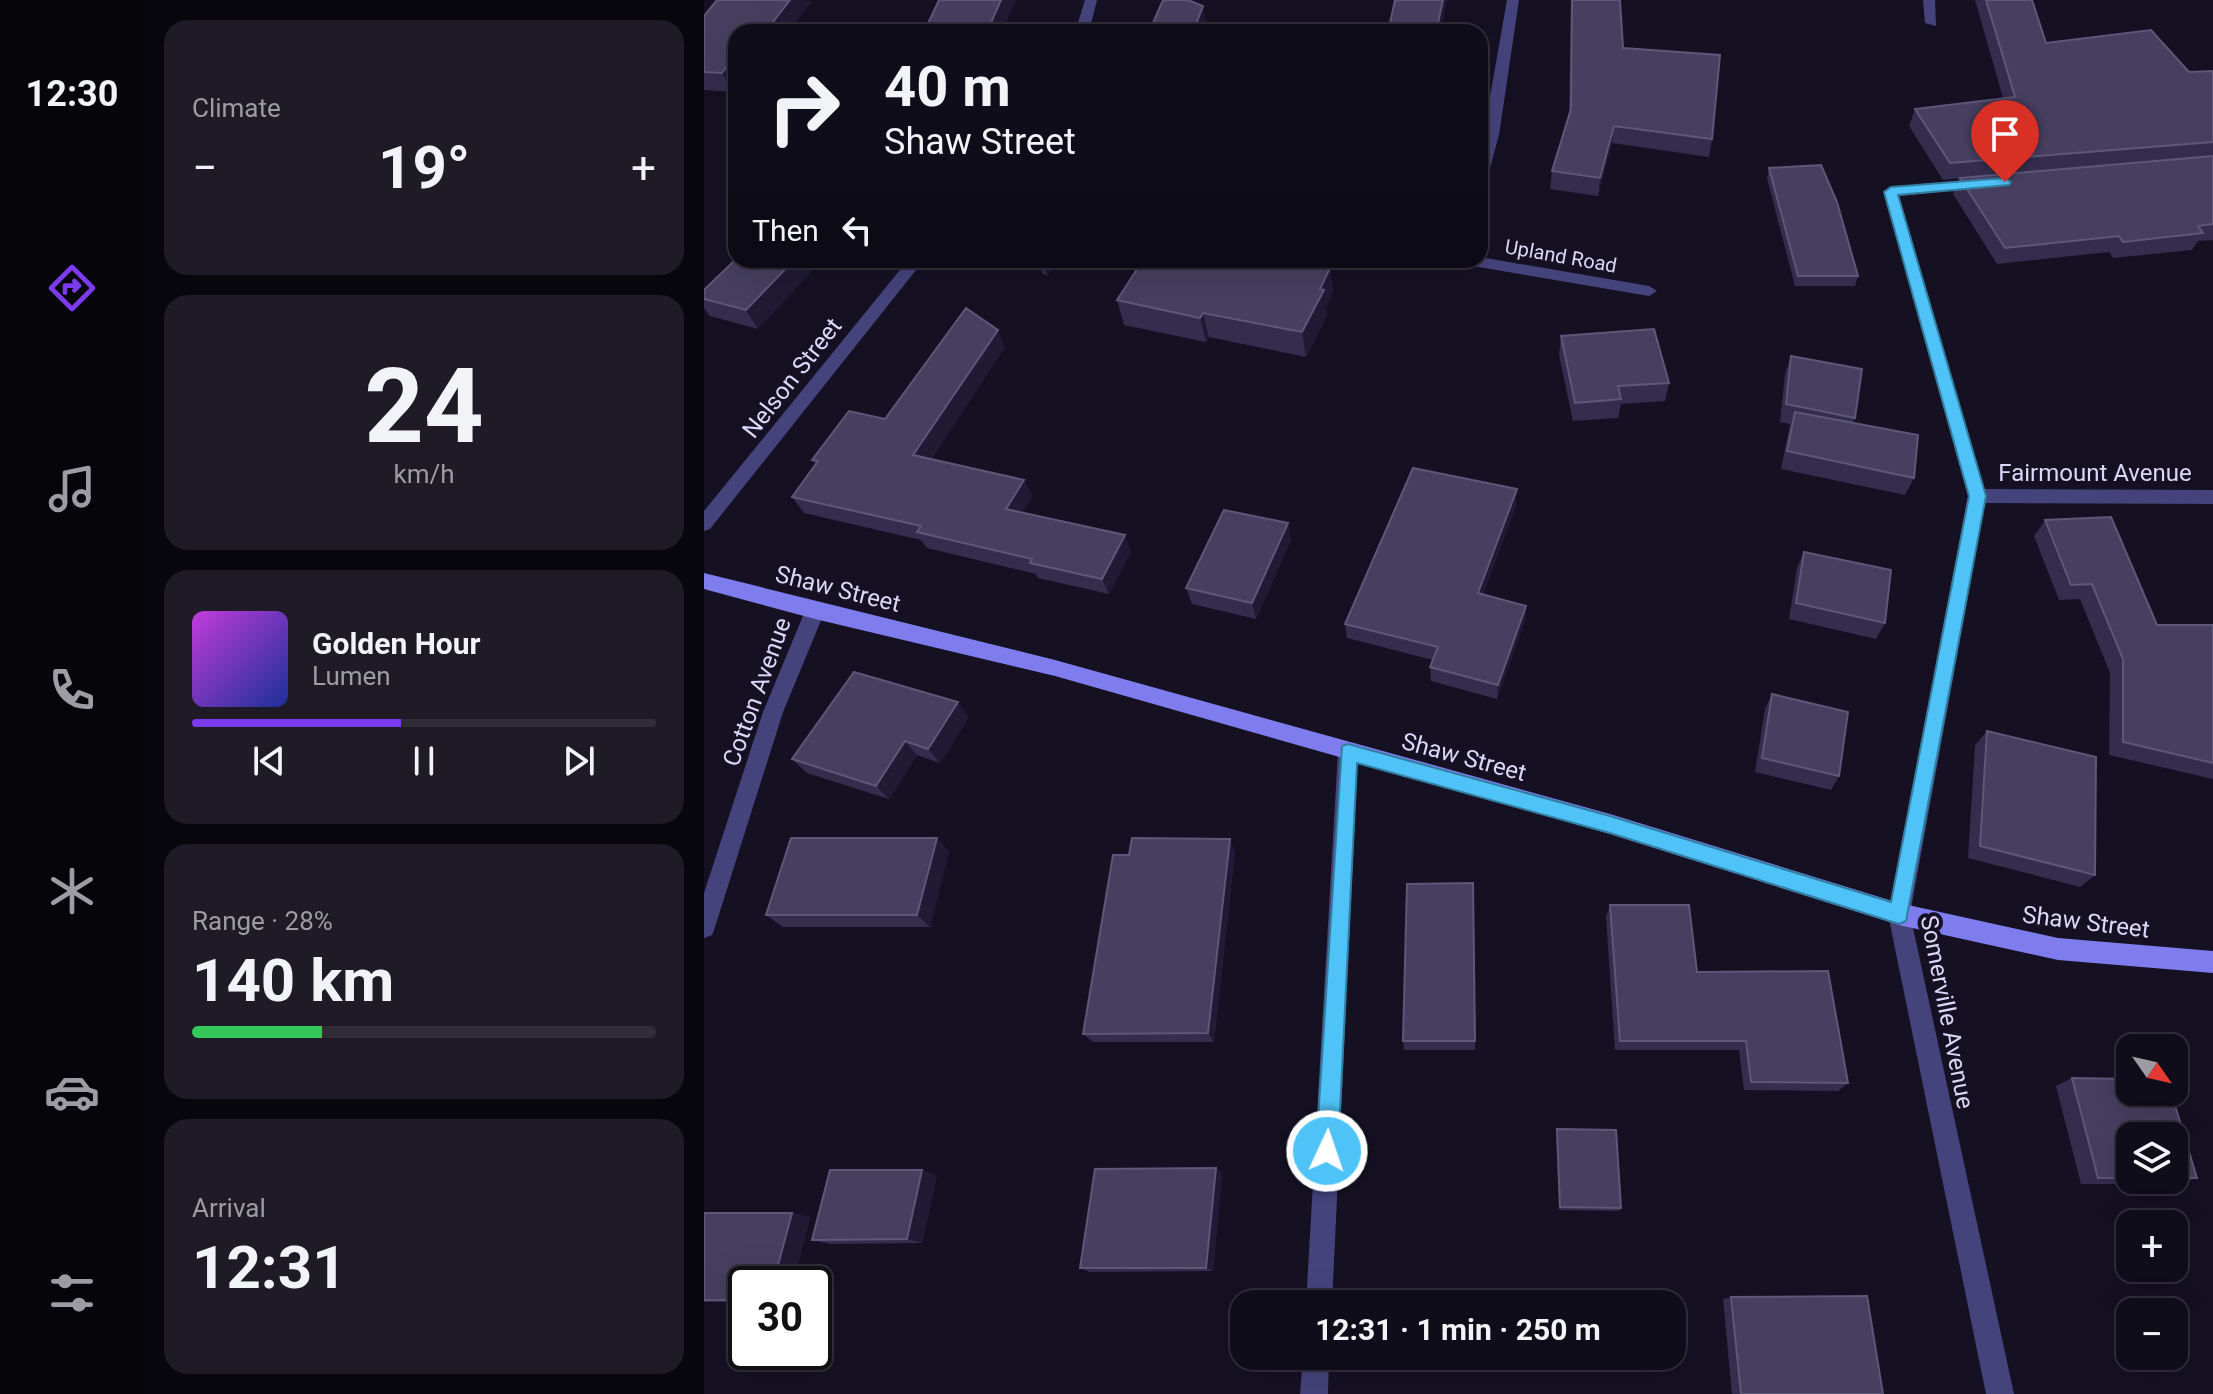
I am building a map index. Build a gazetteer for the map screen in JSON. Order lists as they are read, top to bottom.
{
  "streets": {
    "street": [
      "Upland Road",
      "Nelson Street",
      "Fairmount Avenue",
      "Shaw Street",
      "Cotton Avenue",
      "Somerville Avenue"
    ]
  },
  "crossings": [
    ["Fairmount Avenue", "Somerville Avenue"],
    ["Shaw Street", "Cotton Avenue"],
    ["Shaw Street", "Somerville Avenue"]
  ],
  "north": "bottom right",
  "page": {
    "tabs": "12:30",
    "tile": [
      "Climate",
      ["24", "km/h"],
      ["Range · 28%", "140 km"],
      ["Arrival", "12:31"]
    ],
    "turn": ["40 m", "Shaw Street"],
    "heat": ["−", "19°", "+"],
    "then": "Then",
    "song": ["Golden Hour", "Lumen"],
    "map_buttons": ["+", "−"],
    "limit": "30",
    "trip": "12:31 · 1 min · 250 m"
  }
}
